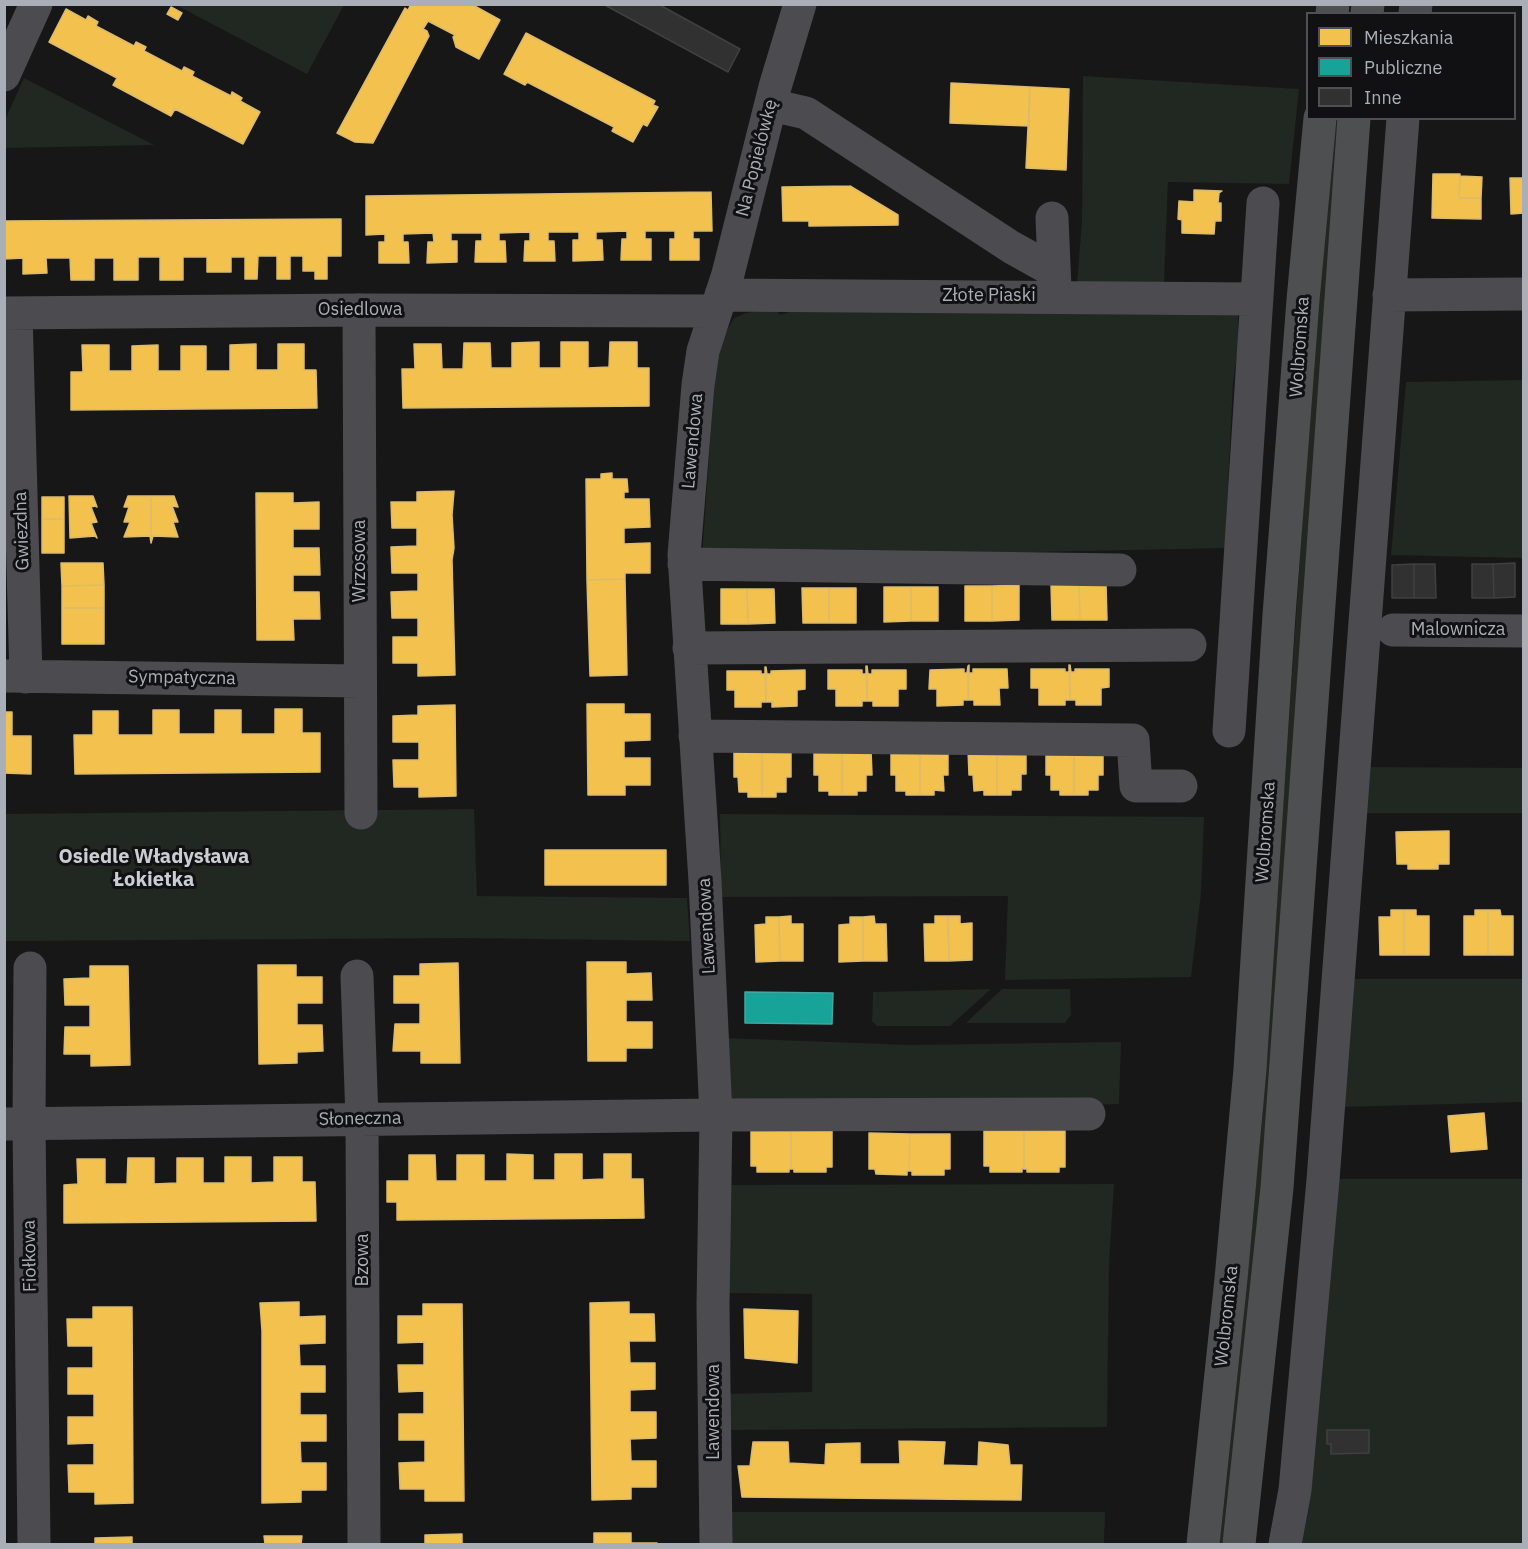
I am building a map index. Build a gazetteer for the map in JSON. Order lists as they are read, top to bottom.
{
  "streets": {
    "main road": ["Wolbromska"],
    "street": [
      "Na Popielówkę",
      "Złote Piaski",
      "Osiedlowa",
      "Lawendowa",
      "Gwiezdna",
      "Wrzosowa",
      "Malownicza",
      "Sympatyczna",
      "Słoneczna",
      "Fiołkowa",
      "Bzowa"
    ]
  },
  "crossings": [
    ["Na Popielówkę", "Złote Piaski"],
    ["Na Popielówkę", "Osiedlowa"],
    ["Na Popielówkę", "Lawendowa"],
    ["Złote Piaski", "Osiedlowa"],
    ["Złote Piaski", "Lawendowa"],
    ["Osiedlowa", "Lawendowa"],
    ["Osiedlowa", "Gwiezdna"],
    ["Osiedlowa", "Wrzosowa"],
    ["Lawendowa", "Słoneczna"],
    ["Gwiezdna", "Sympatyczna"],
    ["Wrzosowa", "Sympatyczna"],
    ["Słoneczna", "Fiołkowa"],
    ["Słoneczna", "Bzowa"]
  ],
  "districts": ["Osiedle Władysława Łokietka"],
  "legend": ["Mieszkania", "Publiczne", "Inne"]
}
